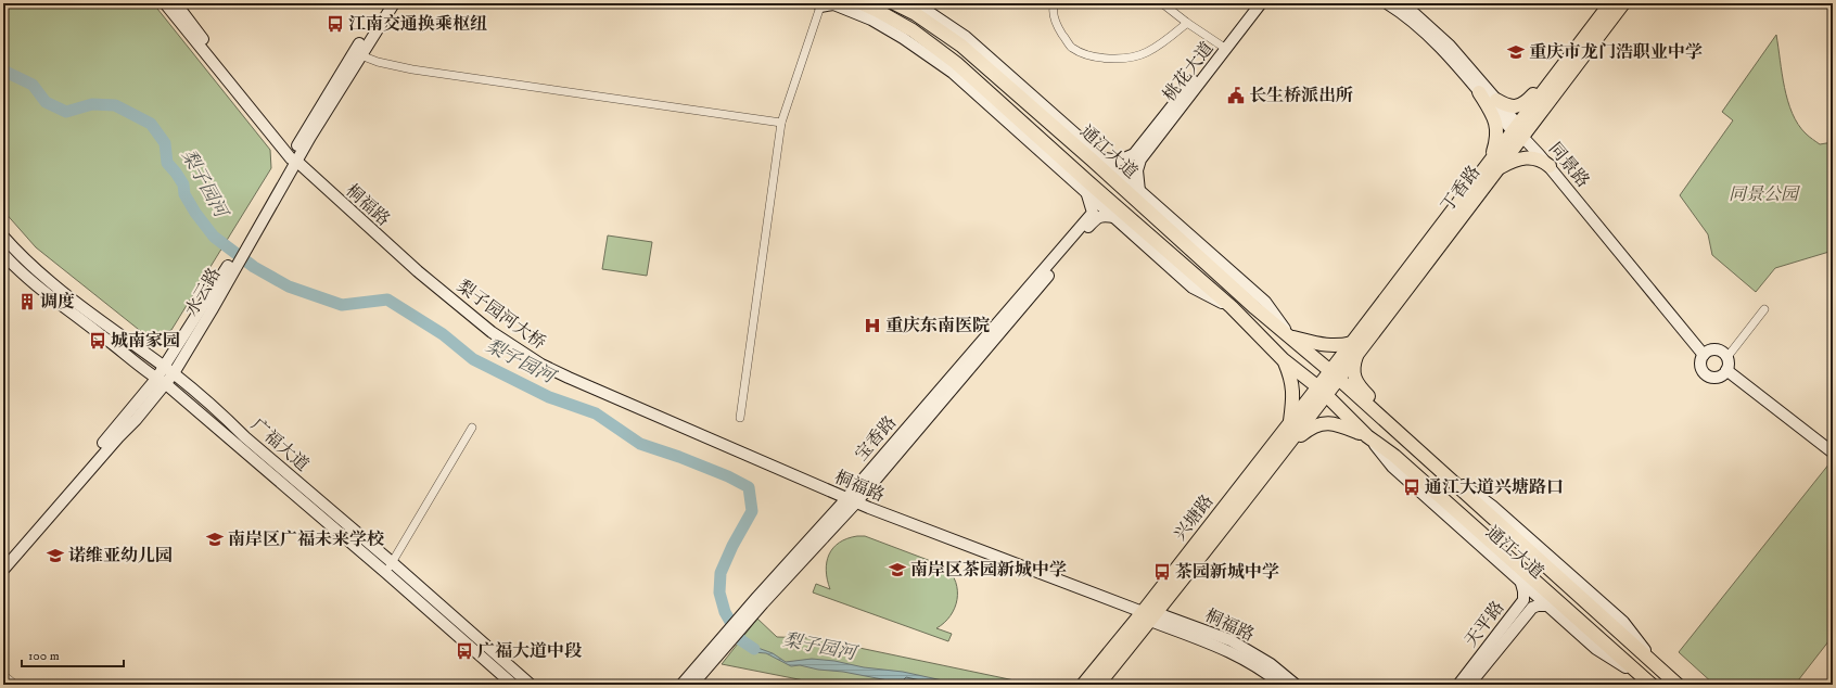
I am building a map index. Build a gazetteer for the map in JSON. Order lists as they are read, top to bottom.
{
  "streets": {
    "main road": ["通江大道", "丁香路", "兴塘路"],
    "street": [
      "桃花大道",
      "同景路",
      "桐福路",
      "水云路",
      "梨子园河大桥",
      "宝香路",
      "广福大道",
      "天平路"
    ]
  },
  "crossings": [
    ["通江大道", "丁香路"],
    ["通江大道", "兴塘路"],
    ["通江大道", "天平路"],
    ["同景路", "丁香路"],
    ["丁香路", "兴塘路"],
    ["桐福路", "水云路"],
    ["桐福路", "梨子园河大桥"],
    ["桐福路", "宝香路"],
    ["桐福路", "兴塘路"],
    ["水云路", "广福大道"]
  ],
  "water": ["梨子园河"],
  "parks": ["同景公园"],
  "places": {
    "bus stop": [
      "江南交通换乘枢纽",
      "城南家园",
      "通江大道兴塘路口",
      "茶园新城中学",
      "广福大道中段"
    ],
    "school or university": [
      "重庆市龙门浩职业中学",
      "南岸区广福未来学校",
      "诺维亚幼儿园",
      "南岸区茶园新城中学"
    ],
    "public building": ["长生桥派出所"],
    "building": ["调度"],
    "hospital": ["重庆东南医院"]
  },
  "scale_bar": "100 m"
}
